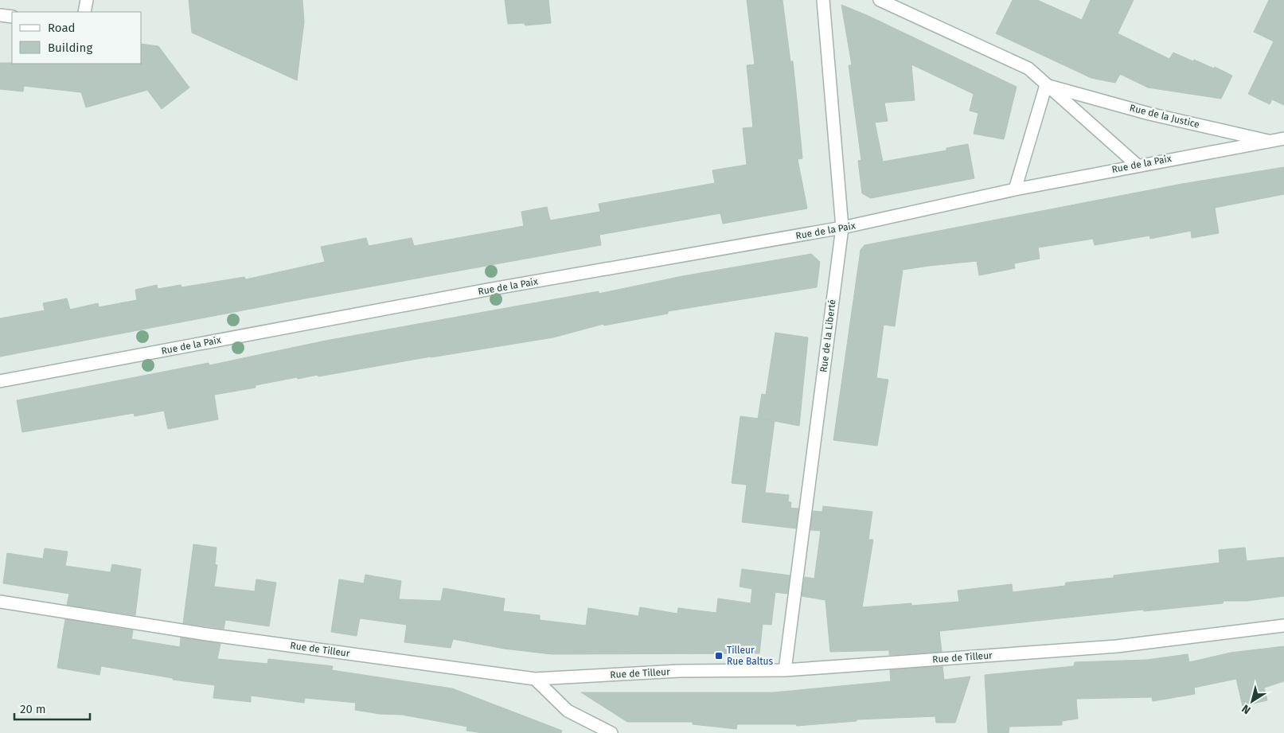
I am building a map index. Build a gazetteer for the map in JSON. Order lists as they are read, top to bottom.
{
  "streets": {
    "street": [
      "Rue de la Justice",
      "Rue de la Paix",
      "Rue de la Liberté",
      "Rue de Tilleur"
    ]
  },
  "crossings": [
    ["Rue de la Justice", "Rue de la Paix"],
    ["Rue de la Paix", "Rue de la Liberté"],
    ["Rue de la Liberté", "Rue de Tilleur"]
  ],
  "places": {
    "transit": ["Tilleur Rue Baltus"]
  },
  "legend": ["Road", "Building"],
  "scale_bar": "20 m",
  "north": "bottom left"
}
